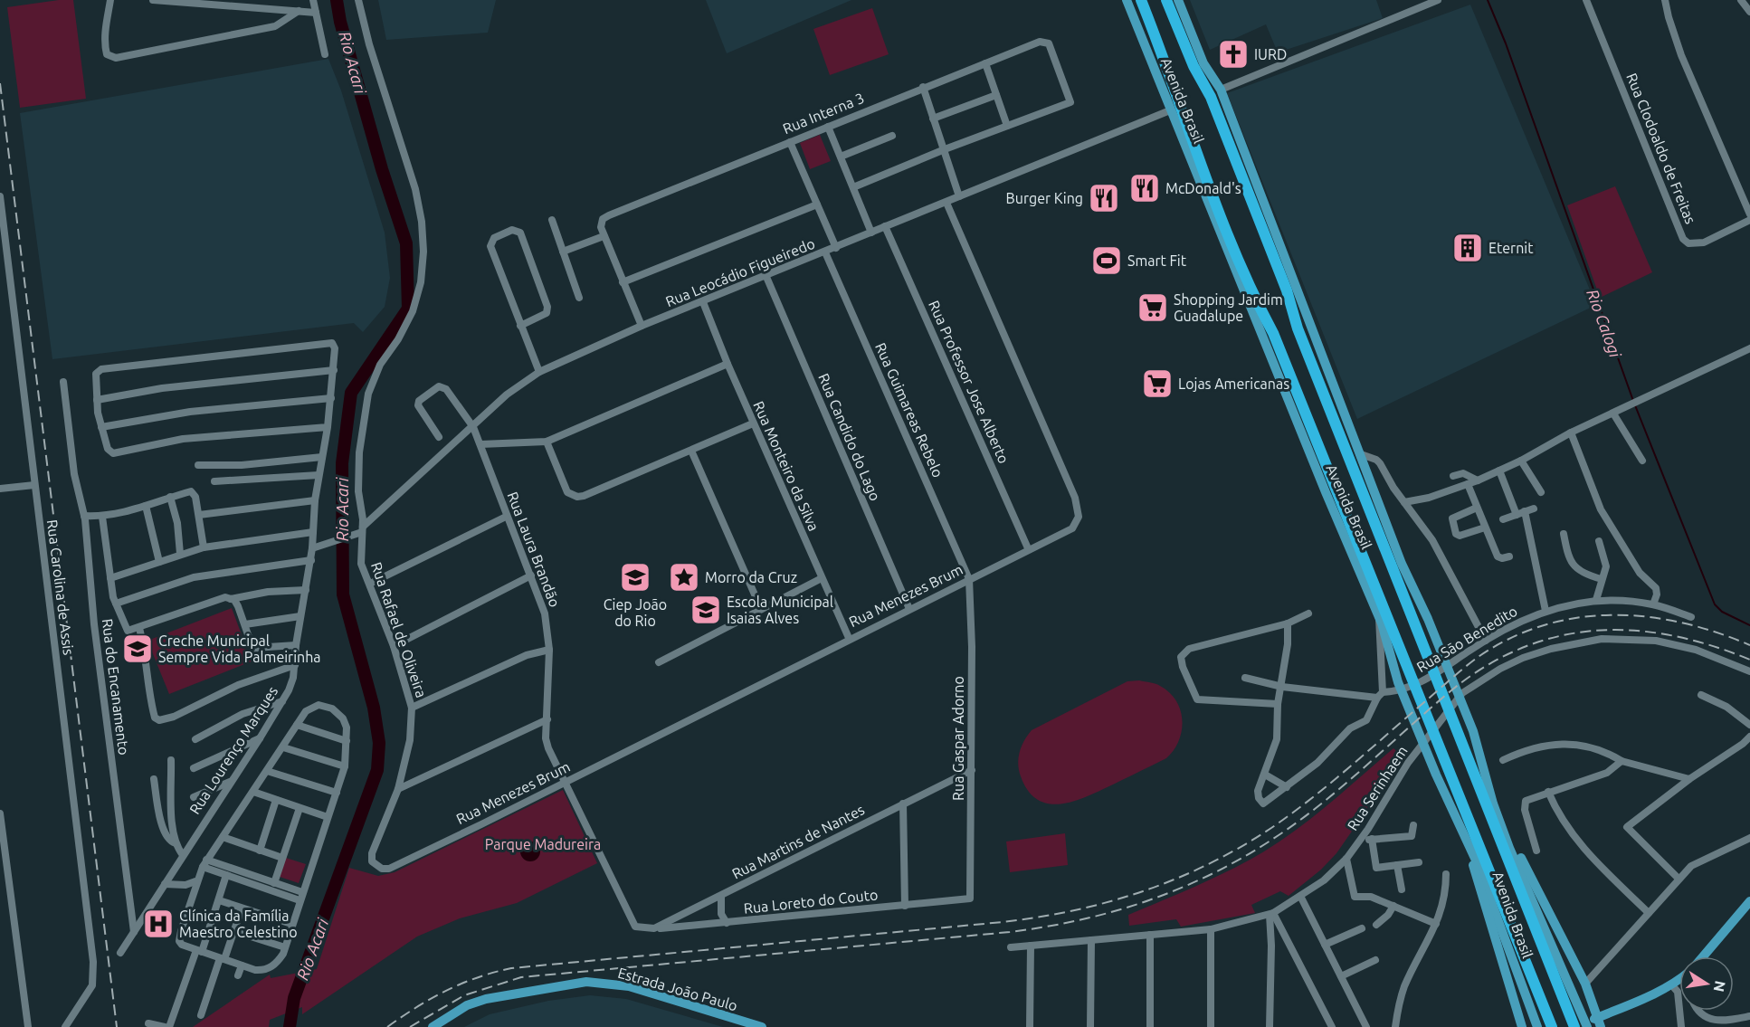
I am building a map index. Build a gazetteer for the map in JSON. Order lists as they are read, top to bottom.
{
  "streets": {
    "highway": ["Avenida Brasil"],
    "main road": ["Estrada João Paulo"],
    "street": [
      "Rua Interna 3",
      "Rua Clodoaldo de Freitas",
      "Rua Leocádio Figueiredo",
      "Rua Professor Jose Alberto",
      "Rua Guimareas Rebelo",
      "Rua Candido do Lago",
      "Rua Monteiro da Silva",
      "Rua Laura Brandão",
      "Rua Carolina de Assis",
      "Rua Menezes Brum",
      "Rua Rafael de Oliveira",
      "Rua Sāo Benedito",
      "Rua do Encanamento",
      "Rua Gaspar Adorno",
      "Rua Lourenço Marques",
      "Rua Serinhaem",
      "Rua Martins de Nantes",
      "Rua Loreto do Couto"
    ]
  },
  "crossings": [
    ["Avenida Brasil", "Rua Leocádio Figueiredo"],
    ["Rua Leocádio Figueiredo", "Rua Professor Jose Alberto"],
    ["Rua Leocádio Figueiredo", "Rua Guimareas Rebelo"],
    ["Rua Leocádio Figueiredo", "Rua Candido do Lago"],
    ["Rua Leocádio Figueiredo", "Rua Monteiro da Silva"],
    ["Rua Leocádio Figueiredo", "Rua Laura Brandão"],
    ["Rua Leocádio Figueiredo", "Rua Menezes Brum"],
    ["Rua Leocádio Figueiredo", "Rua Rafael de Oliveira"],
    ["Rua Professor Jose Alberto", "Rua Menezes Brum"],
    ["Rua Guimareas Rebelo", "Rua Menezes Brum"],
    ["Rua Guimareas Rebelo", "Rua Gaspar Adorno"],
    ["Rua Candido do Lago", "Rua Menezes Brum"],
    ["Rua Monteiro da Silva", "Rua Menezes Brum"],
    ["Rua Laura Brandão", "Rua Menezes Brum"],
    ["Rua Laura Brandão", "Rua Martins de Nantes"],
    ["Rua Laura Brandão", "Rua Loreto do Couto"],
    ["Rua Menezes Brum", "Rua Rafael de Oliveira"],
    ["Rua Menezes Brum", "Rua Gaspar Adorno"],
    ["Rua do Encanamento", "Rua Lourenço Marques"],
    ["Rua Gaspar Adorno", "Rua Martins de Nantes"],
    ["Rua Gaspar Adorno", "Rua Loreto do Couto"],
    ["Rua Martins de Nantes", "Rua Loreto do Couto"]
  ],
  "water": ["Rio Acari", "Rio Calogi"],
  "parks": ["Parque Madureira"],
  "places": {
    "church": ["IURD"],
    "restaurant": ["McDonald's", "Burger King"],
    "building": ["Eternit"],
    "sports": ["Smart Fit"],
    "supermarket": ["Shopping Jardim Guadalupe", "Lojas Americanas"],
    "school or university": ["Ciep João do Rio", "Escola Municipal Isaias Alves", "Creche Municipal Sempre Vida Palmeirinha"],
    "place": ["Morro da Cruz"],
    "hospital": ["Clínica da Família Maestro Celestino"]
  },
  "north": "right"
}
